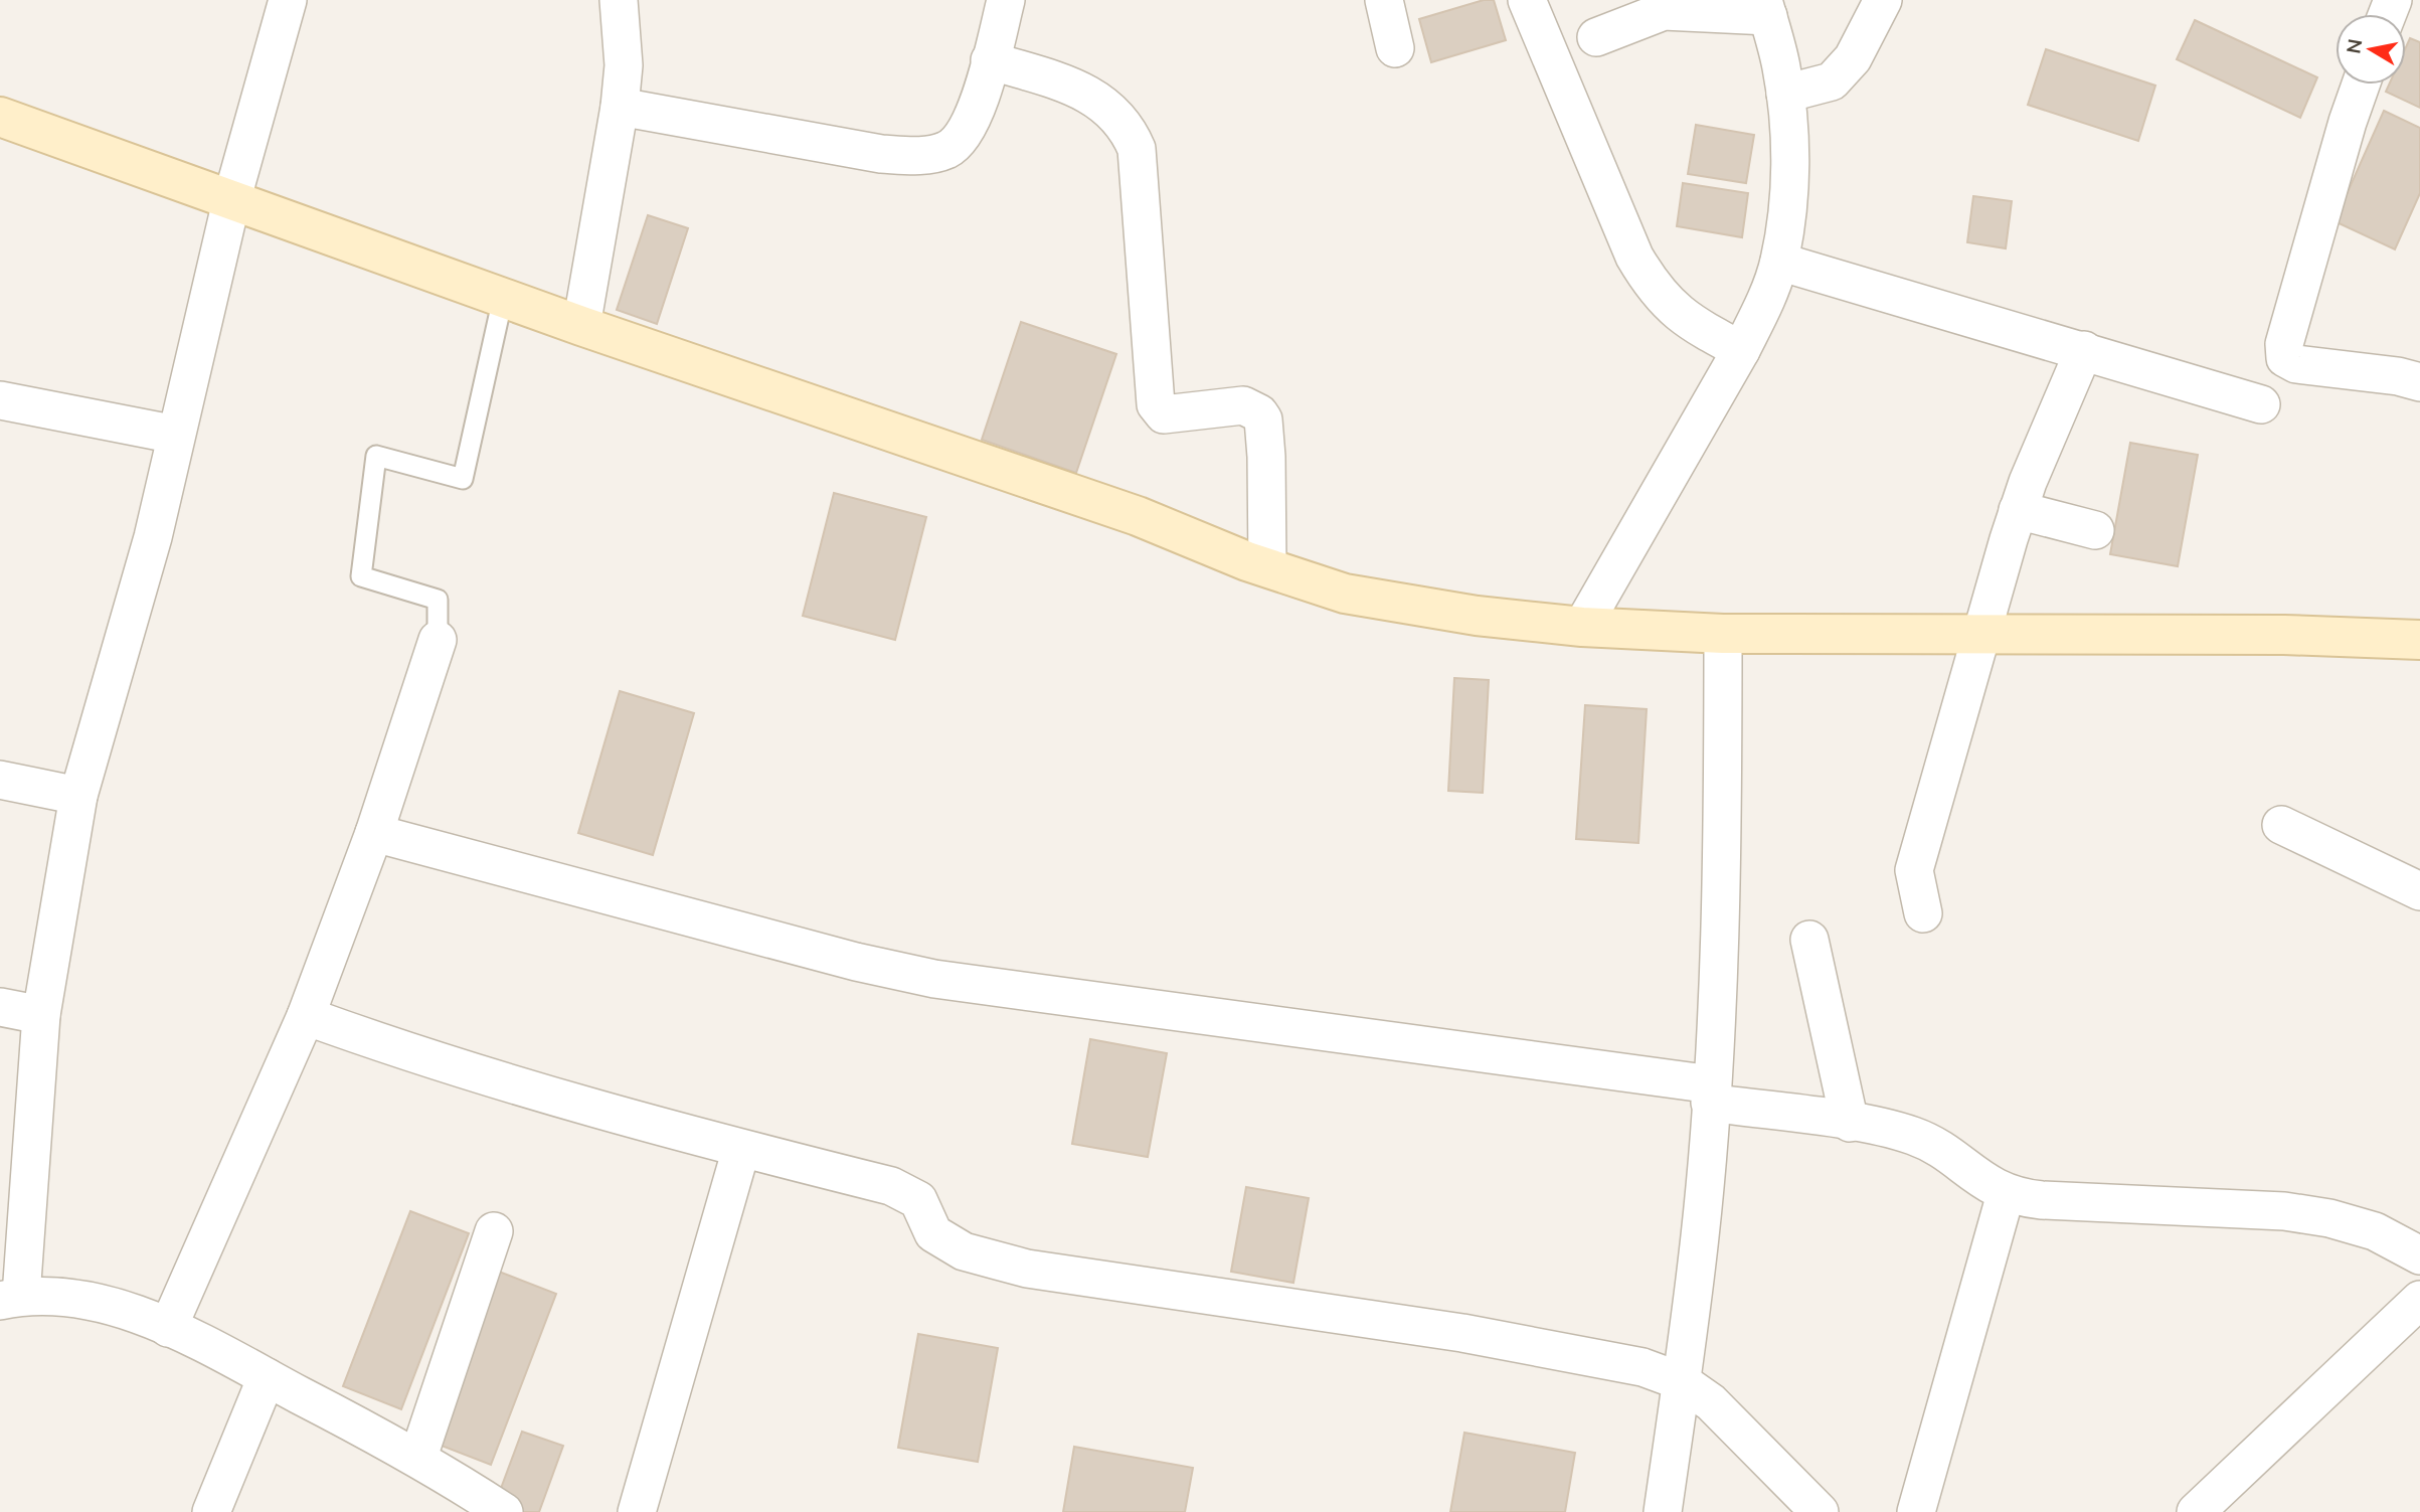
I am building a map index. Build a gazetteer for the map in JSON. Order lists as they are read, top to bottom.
{
  "north": "left"
}
